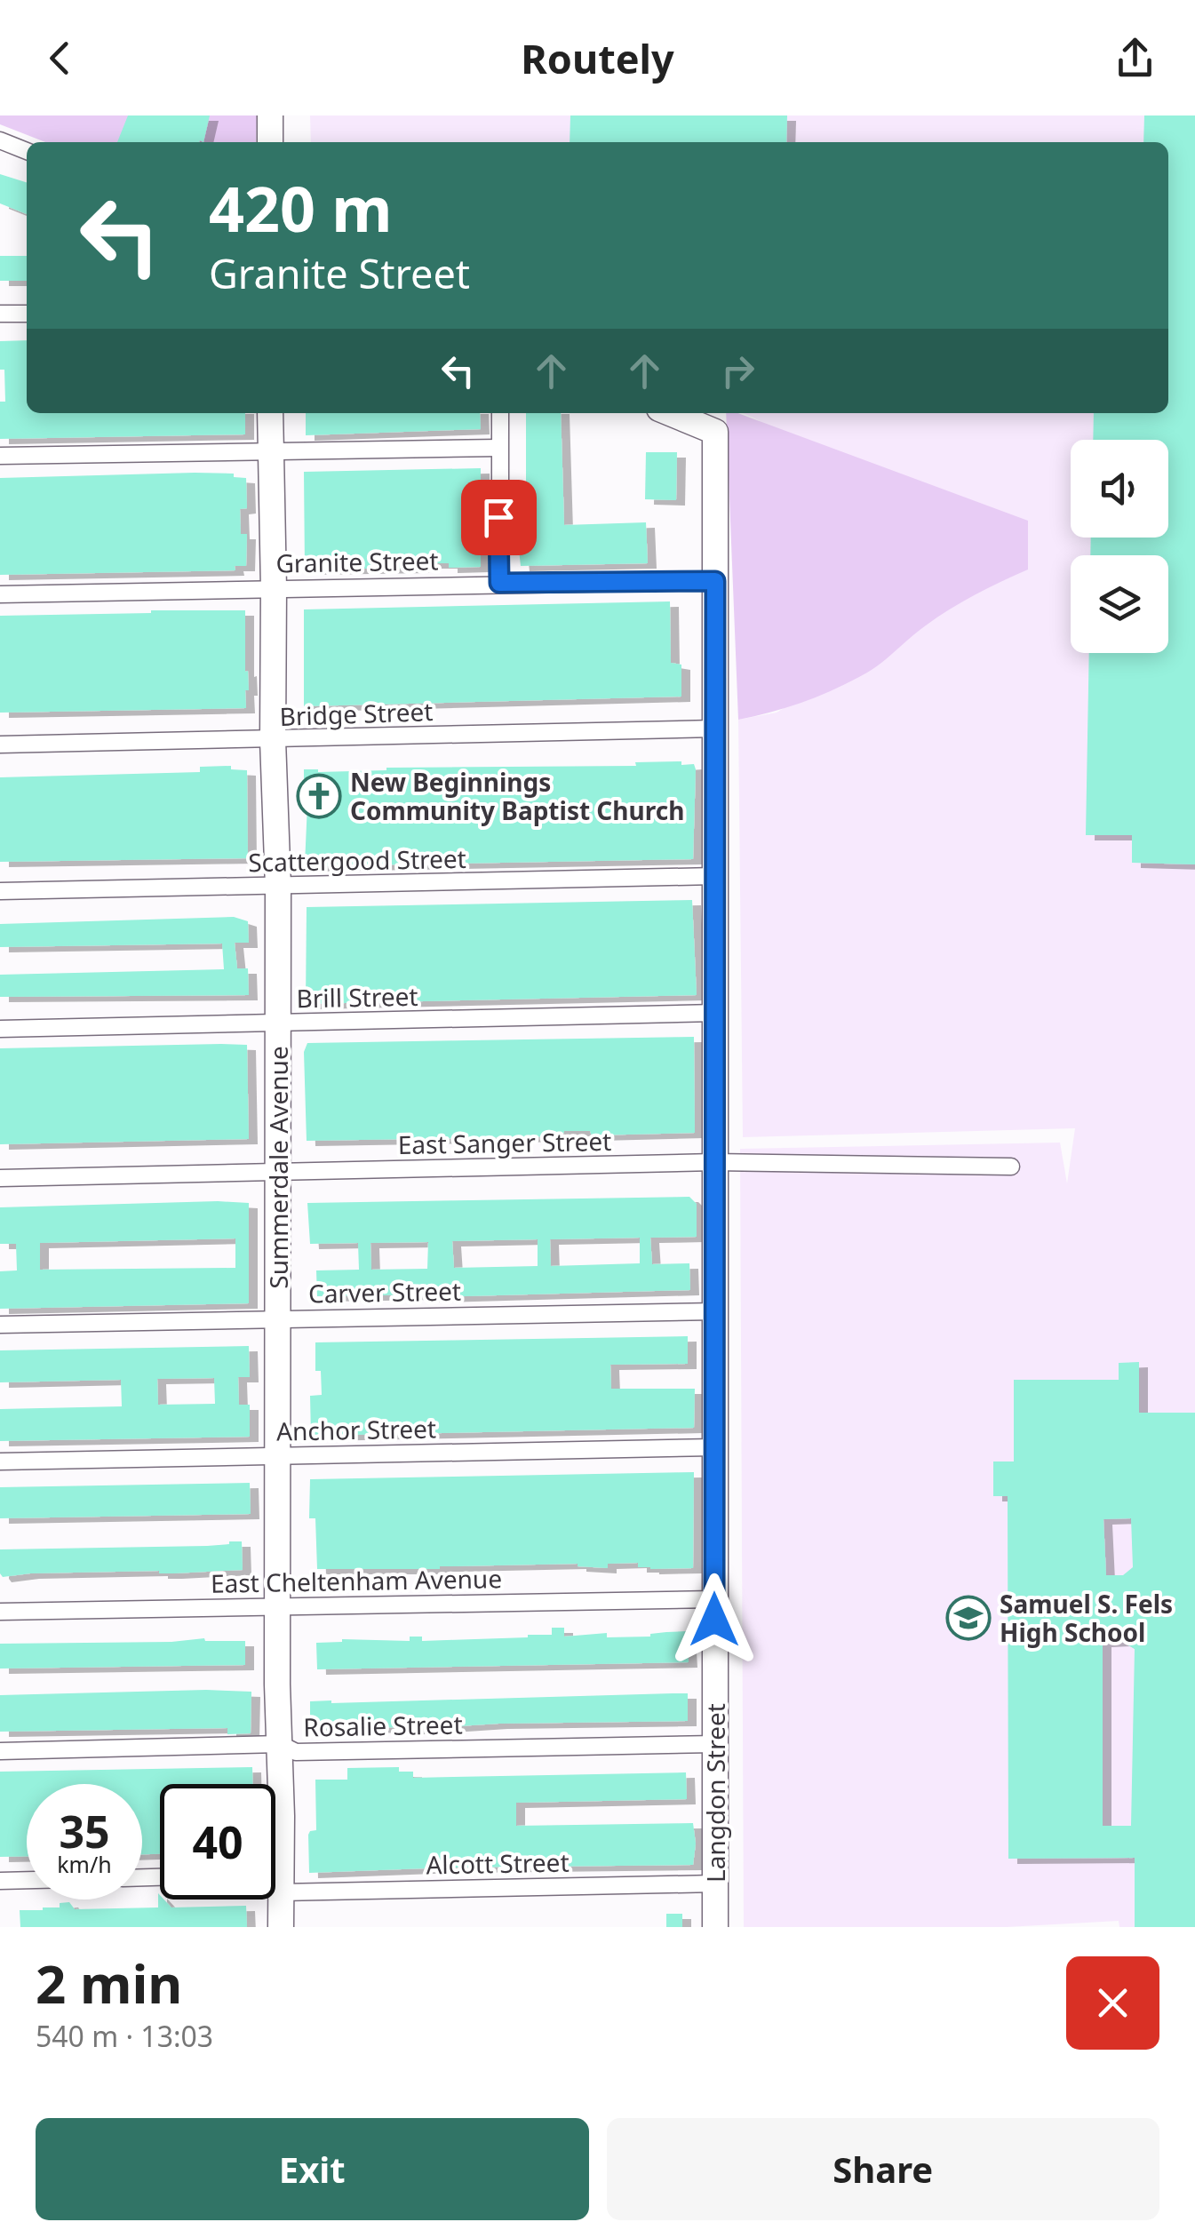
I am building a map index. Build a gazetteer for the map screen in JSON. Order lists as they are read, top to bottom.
{
  "streets": {
    "street": [
      "Granite Street",
      "Bridge Street",
      "Scattergood Street",
      "Brill Street",
      "East Sanger Street",
      "Summerdale Avenue",
      "Carver Street",
      "Anchor Street",
      "East Cheltenham Avenue",
      "Rosalie Street",
      "Langdon Street",
      "Alcott Street"
    ]
  },
  "crossings": [
    ["Granite Street", "Summerdale Avenue"],
    ["Granite Street", "Langdon Street"],
    ["Bridge Street", "Summerdale Avenue"],
    ["Bridge Street", "Langdon Street"],
    ["Scattergood Street", "Summerdale Avenue"],
    ["Scattergood Street", "Langdon Street"],
    ["Brill Street", "Summerdale Avenue"],
    ["Brill Street", "Langdon Street"],
    ["East Sanger Street", "Summerdale Avenue"],
    ["East Sanger Street", "Langdon Street"],
    ["Summerdale Avenue", "Carver Street"],
    ["Summerdale Avenue", "Anchor Street"],
    ["Summerdale Avenue", "East Cheltenham Avenue"],
    ["Summerdale Avenue", "Rosalie Street"],
    ["Carver Street", "Langdon Street"],
    ["Anchor Street", "Langdon Street"],
    ["East Cheltenham Avenue", "Langdon Street"],
    ["Rosalie Street", "Langdon Street"],
    ["Langdon Street", "Alcott Street"]
  ],
  "places": {
    "church": ["New Beginnings Community Baptist Church"],
    "school or university": ["Samuel S. Fels High School"]
  },
  "page": {
    "header": "Routely",
    "turn": ["420 m", "Granite Street"],
    "speed": "35 km/h",
    "limit": "40",
    "heading": ["2 min", "540 m · 13:03"],
    "buttons": ["Exit", "Share"]
  }
}
